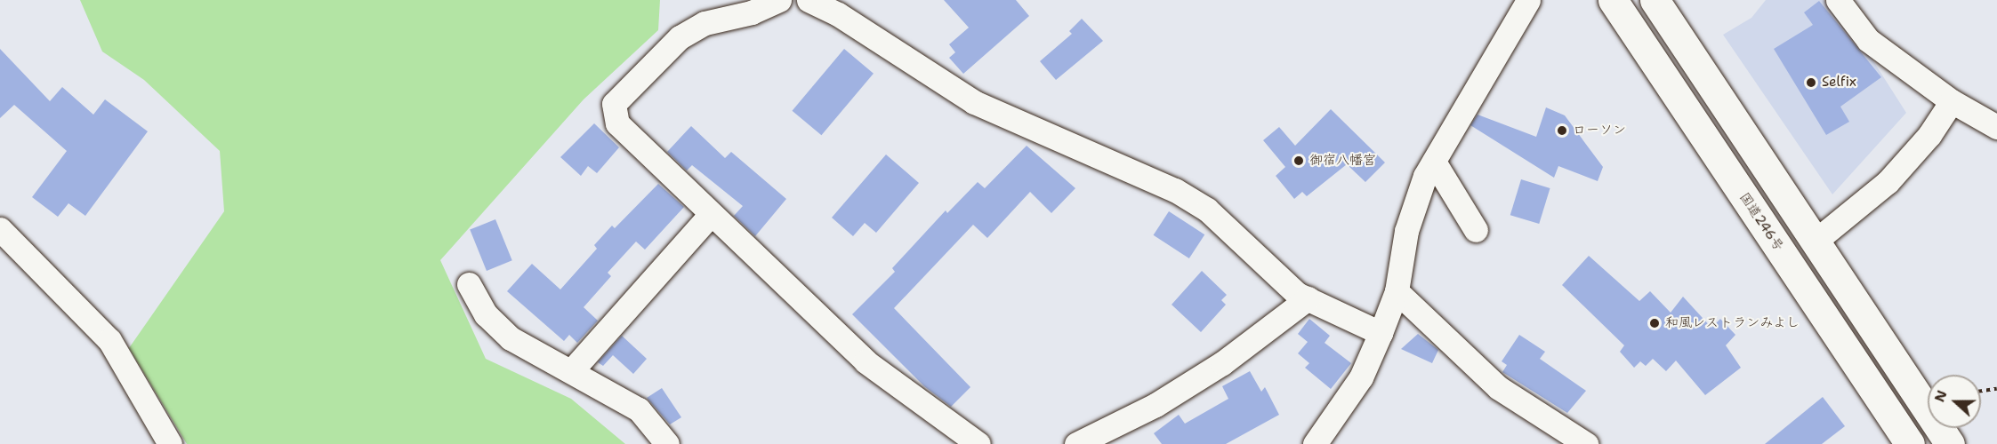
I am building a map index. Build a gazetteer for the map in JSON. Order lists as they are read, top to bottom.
{
  "streets": {
    "highway": ["国道246号"]
  },
  "places": [
    "Selfix",
    "ローソン",
    "御宿八幡宮",
    "和風レストランみよし"
  ],
  "north": "left"
}
